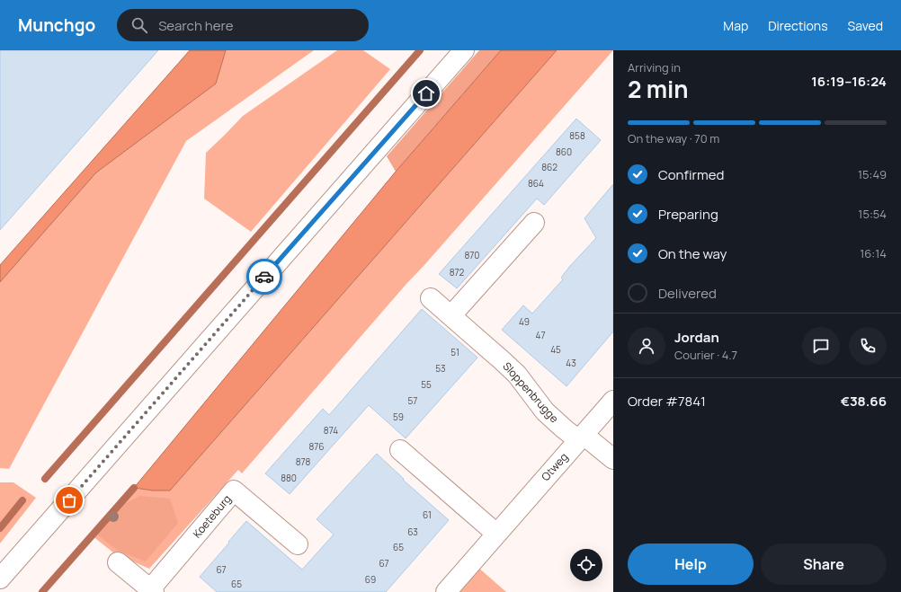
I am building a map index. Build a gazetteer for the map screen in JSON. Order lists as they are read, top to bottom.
{
  "streets": {
    "street": ["Sloppenbrugge", "Otweg", "Koeteburg"]
  },
  "crossings": [
    ["Sloppenbrugge", "Otweg"]
  ],
  "house_numbers": [
    "858",
    "860",
    "862",
    "864",
    "870",
    "872",
    "49",
    "47",
    "45",
    "51",
    "43",
    "53",
    "55",
    "57",
    "59",
    "874",
    "876",
    "878",
    "880",
    "61",
    "63",
    "65",
    "67",
    "67",
    "69",
    "65"
  ],
  "page": {
    "header": "Munchgo",
    "search": "Search here",
    "nav": ["Map", "Directions", "Saved"],
    "heading": ["2 min", "Arriving in", "16:19–16:24"],
    "panel": [
      "Jordan",
      "Courier · 4.7",
      "Order #7841",
      "€38.66"
    ],
    "bar": "On the way · 70 m",
    "list": [
      ["Confirmed", "15:49"],
      ["Preparing", "15:54"],
      ["On the way", "16:14"],
      "Delivered"
    ],
    "buttons": ["Help", "Share"]
  }
}
